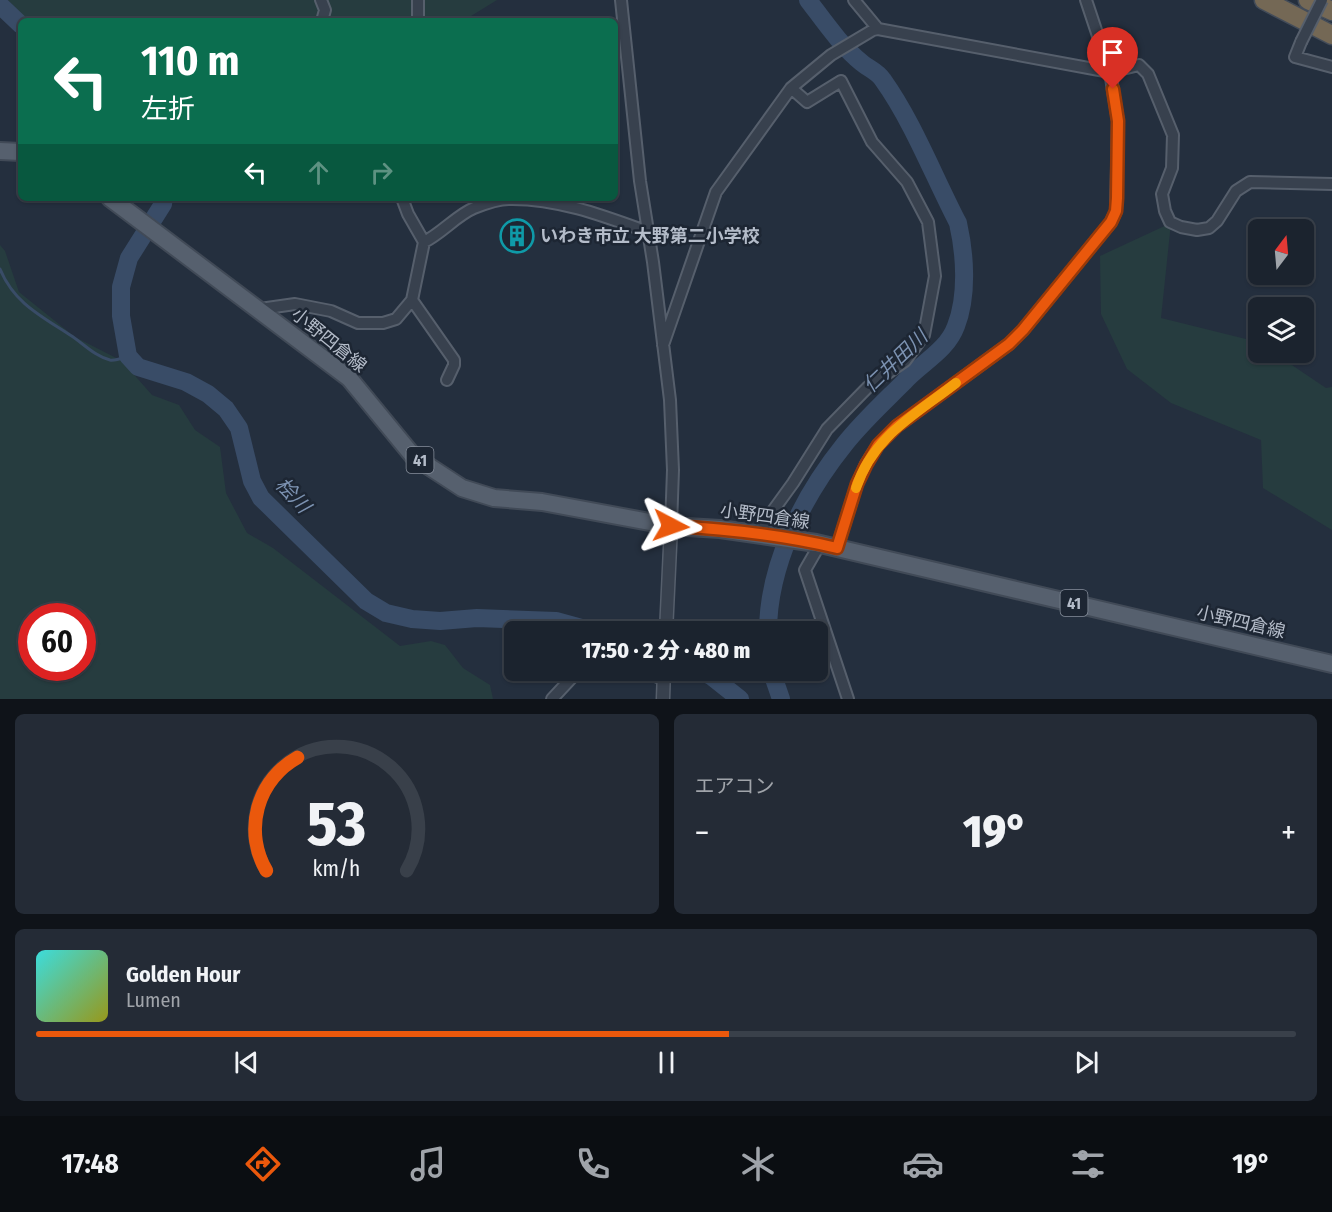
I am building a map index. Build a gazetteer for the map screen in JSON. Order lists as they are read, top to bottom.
{
  "streets": {
    "main road": ["小野四倉線", "41"]
  },
  "water": ["仁井田川", "桧川"],
  "places": {
    "building": ["いわき市立 大野第二小学校"]
  },
  "north": "top",
  "page": {
    "turn": ["110 m", "左折"],
    "limit": "60",
    "trip": "17:50 · 2 分 · 480 m",
    "tile": "エアコン",
    "heat": ["−", "19°", "+"],
    "song": ["Golden Hour", "Lumen"],
    "tabs": ["17:48", "19°"],
    "gauge": ["53", "km/h"]
  }
}
